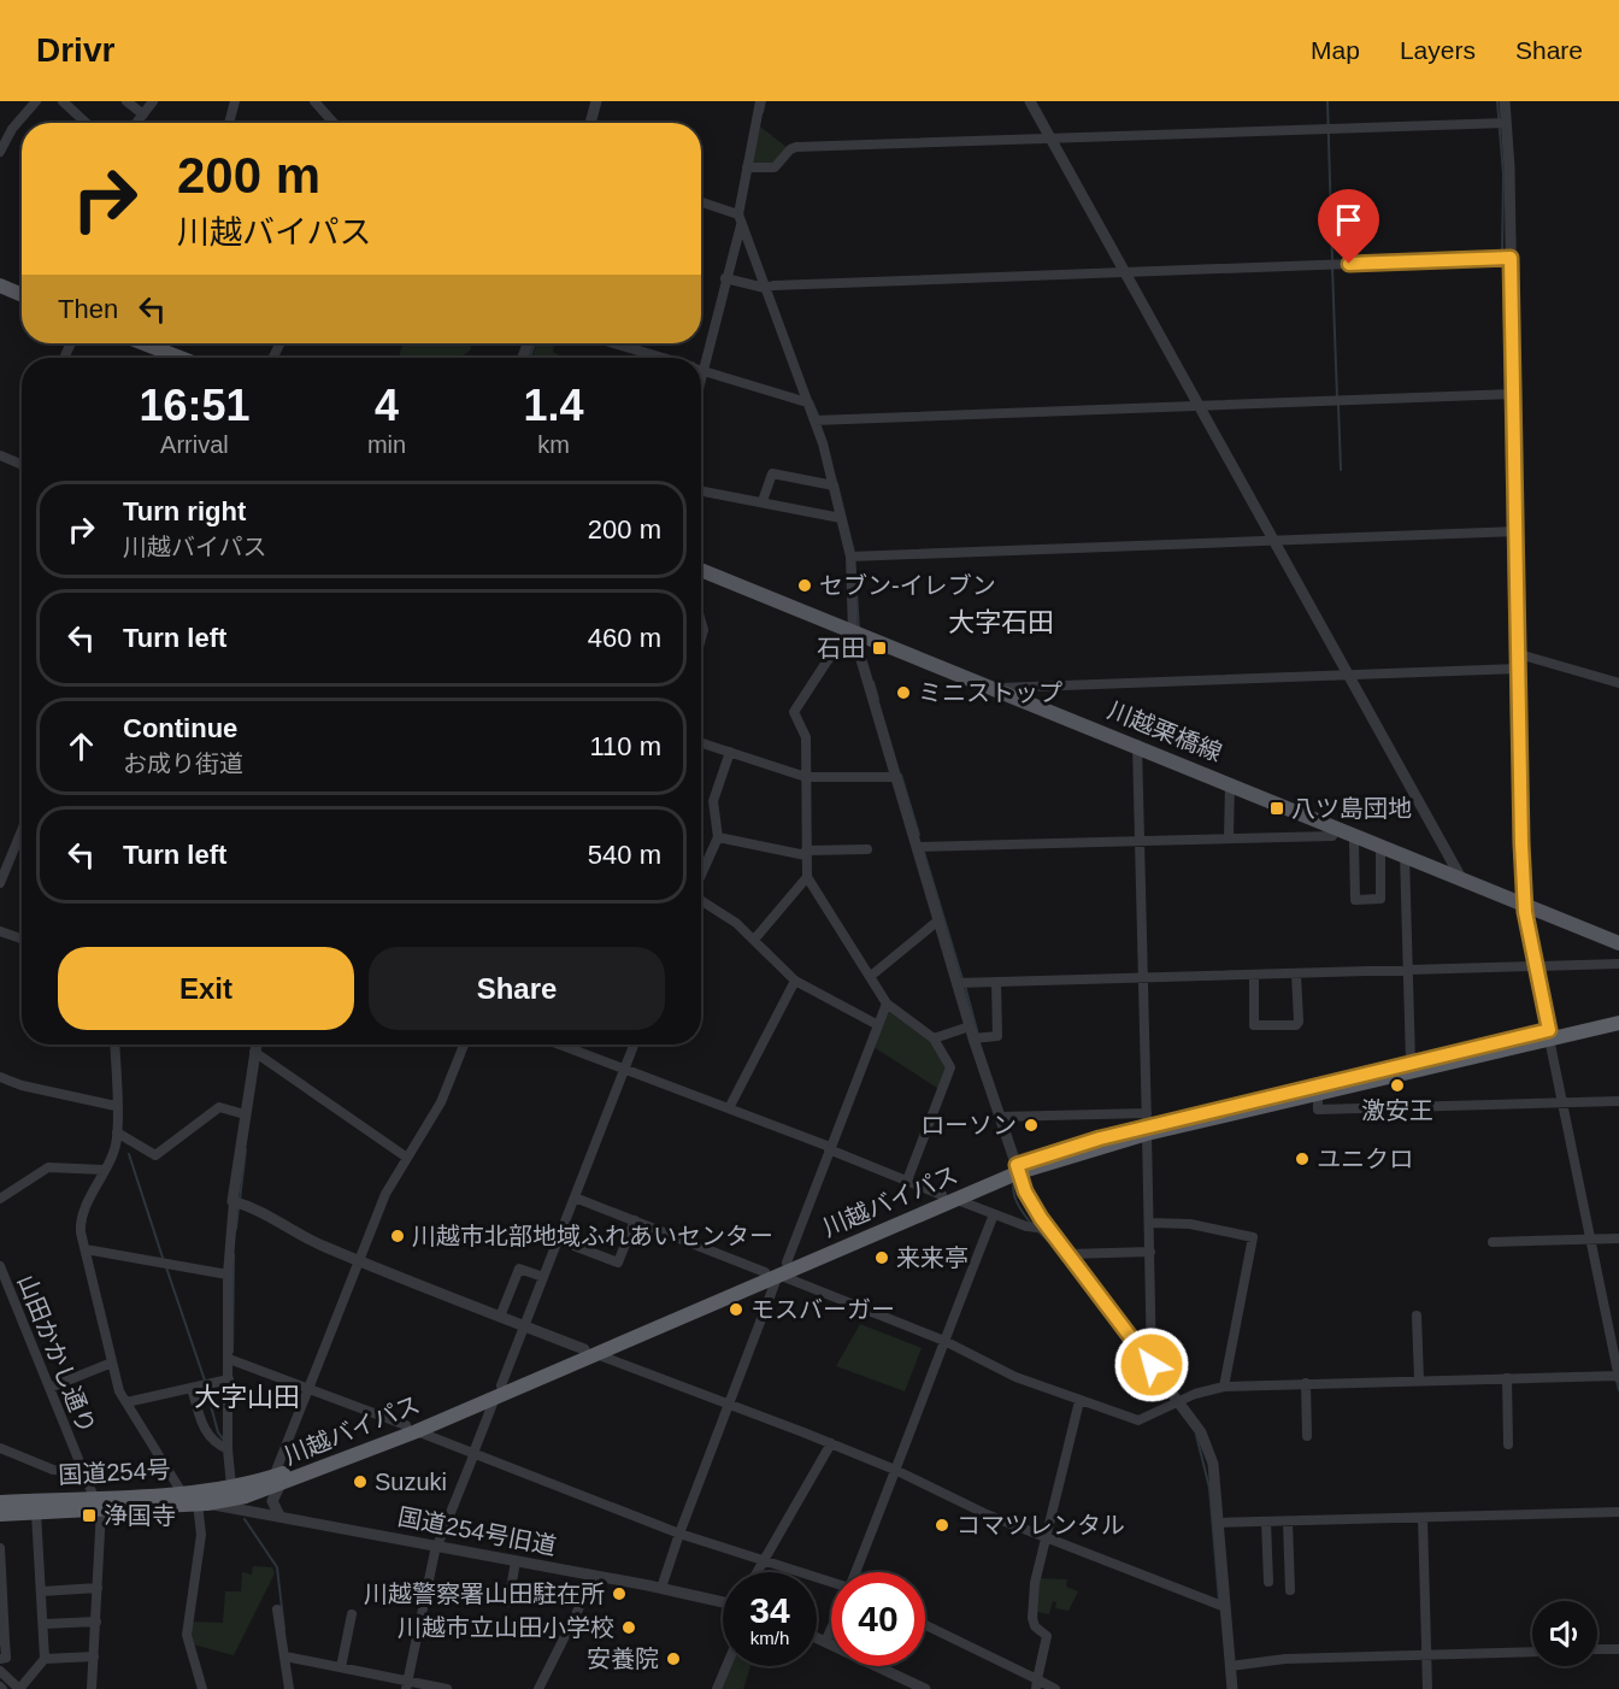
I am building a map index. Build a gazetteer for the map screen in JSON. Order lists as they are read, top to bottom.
{
  "streets": {
    "highway": ["川越バイパス", "国道254号"],
    "main road": ["川越栗橋線"],
    "street": ["山田かかし通り", "国道254号旧道"]
  },
  "crossings": [
    ["川越バイパス", "国道254号"],
    ["川越バイパス", "国道254号旧道"],
    ["山田かかし通り", "国道254号"],
    ["国道254号", "国道254号旧道"]
  ],
  "districts": ["大字石田", "大字山田"],
  "places": {
    "other": [
      "セブン-イレブン",
      "ミニストップ",
      "激安王",
      "ローソン",
      "ユニクロ",
      "川越市北部地域ふれあいセンター",
      "来来亭",
      "モスバーガー",
      "Suzuki",
      "コマツレンタル",
      "川越警察署山田駐在所",
      "川越市立山田小学校",
      "安養院"
    ],
    "transit": ["石田", "八ツ島団地", "浄国寺"]
  },
  "page": {
    "header": "Drivr",
    "nav": ["Map", "Layers", "Share"],
    "turn": ["200 m", "川越バイパス"],
    "then": "Then",
    "eta": [
      "16:51",
      "Arrival",
      "4",
      "min",
      "1.4",
      "km"
    ],
    "list": [
      {
        "name": "Turn right",
        "note": "川越バイパス",
        "value": "200 m"
      },
      {
        "name": "Turn left",
        "value": "460 m"
      },
      {
        "name": "Continue",
        "note": "お成り街道",
        "value": "110 m"
      },
      {
        "name": "Turn left",
        "value": "540 m"
      }
    ],
    "buttons": ["Exit", "Share"],
    "speed": "34 km/h",
    "limit": "40"
  }
}
